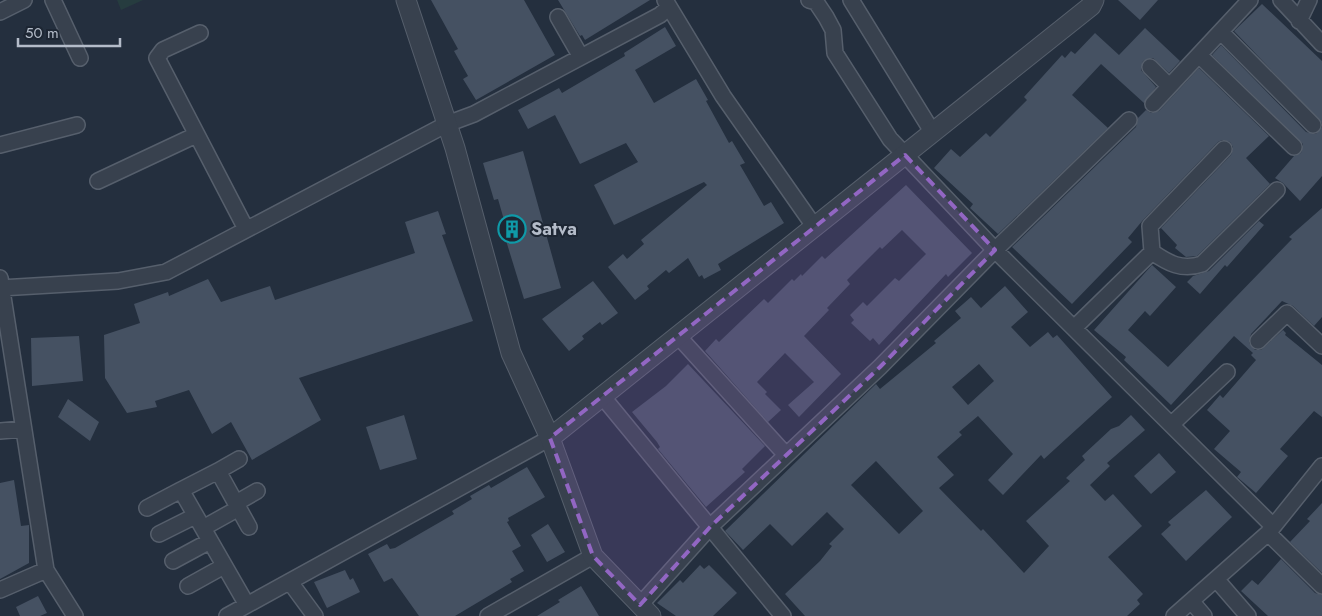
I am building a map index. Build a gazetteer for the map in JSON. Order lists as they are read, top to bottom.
{
  "places": {
    "building": ["Satva"]
  },
  "scale_bar": "50 m"
}
